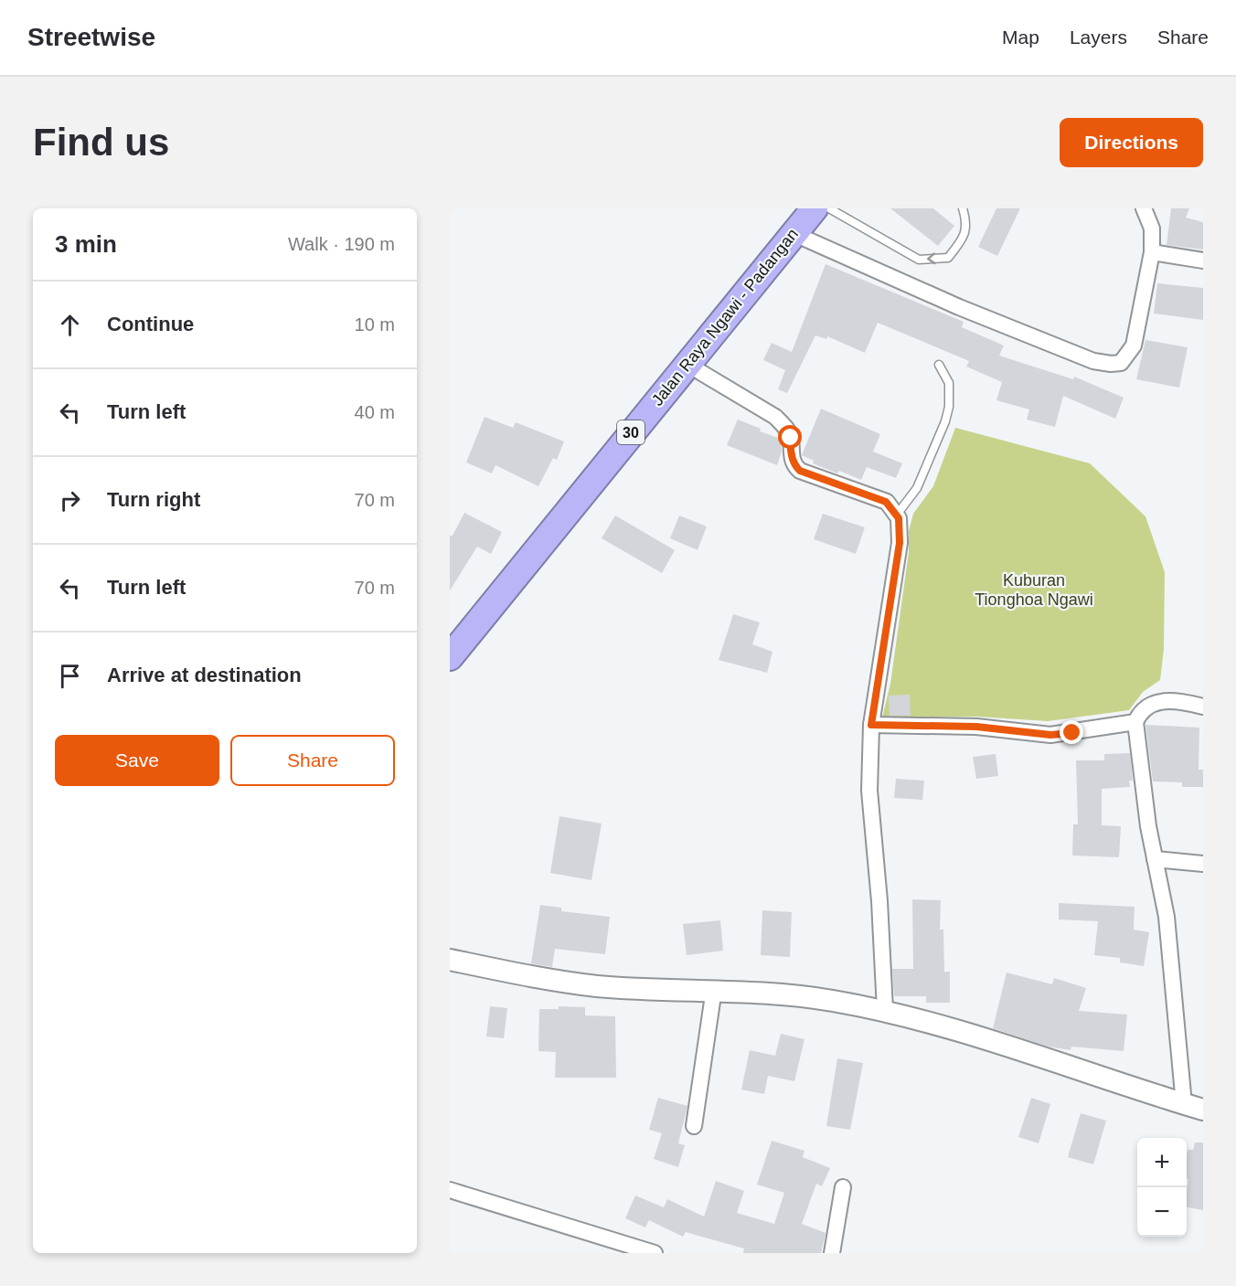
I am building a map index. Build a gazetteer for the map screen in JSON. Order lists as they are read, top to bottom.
{
  "streets": {
    "highway": ["Jalan Raya Ngawi - Padangan", "30"]
  },
  "parks": ["Kuburan Tionghoa Ngawi"],
  "page": {
    "header": "Streetwise",
    "nav": ["Map", "Layers", "Share"],
    "buttons": [
      "Directions",
      ["Save", "Share"]
    ],
    "title": "Find us",
    "heading": ["3 min", "Walk · 190 m"],
    "list": [
      ["Continue", "10 m"],
      ["Turn left", "40 m"],
      ["Turn right", "70 m"],
      ["Turn left", "70 m"],
      "Arrive at destination"
    ],
    "map_buttons": ["+", "−"]
  }
}
